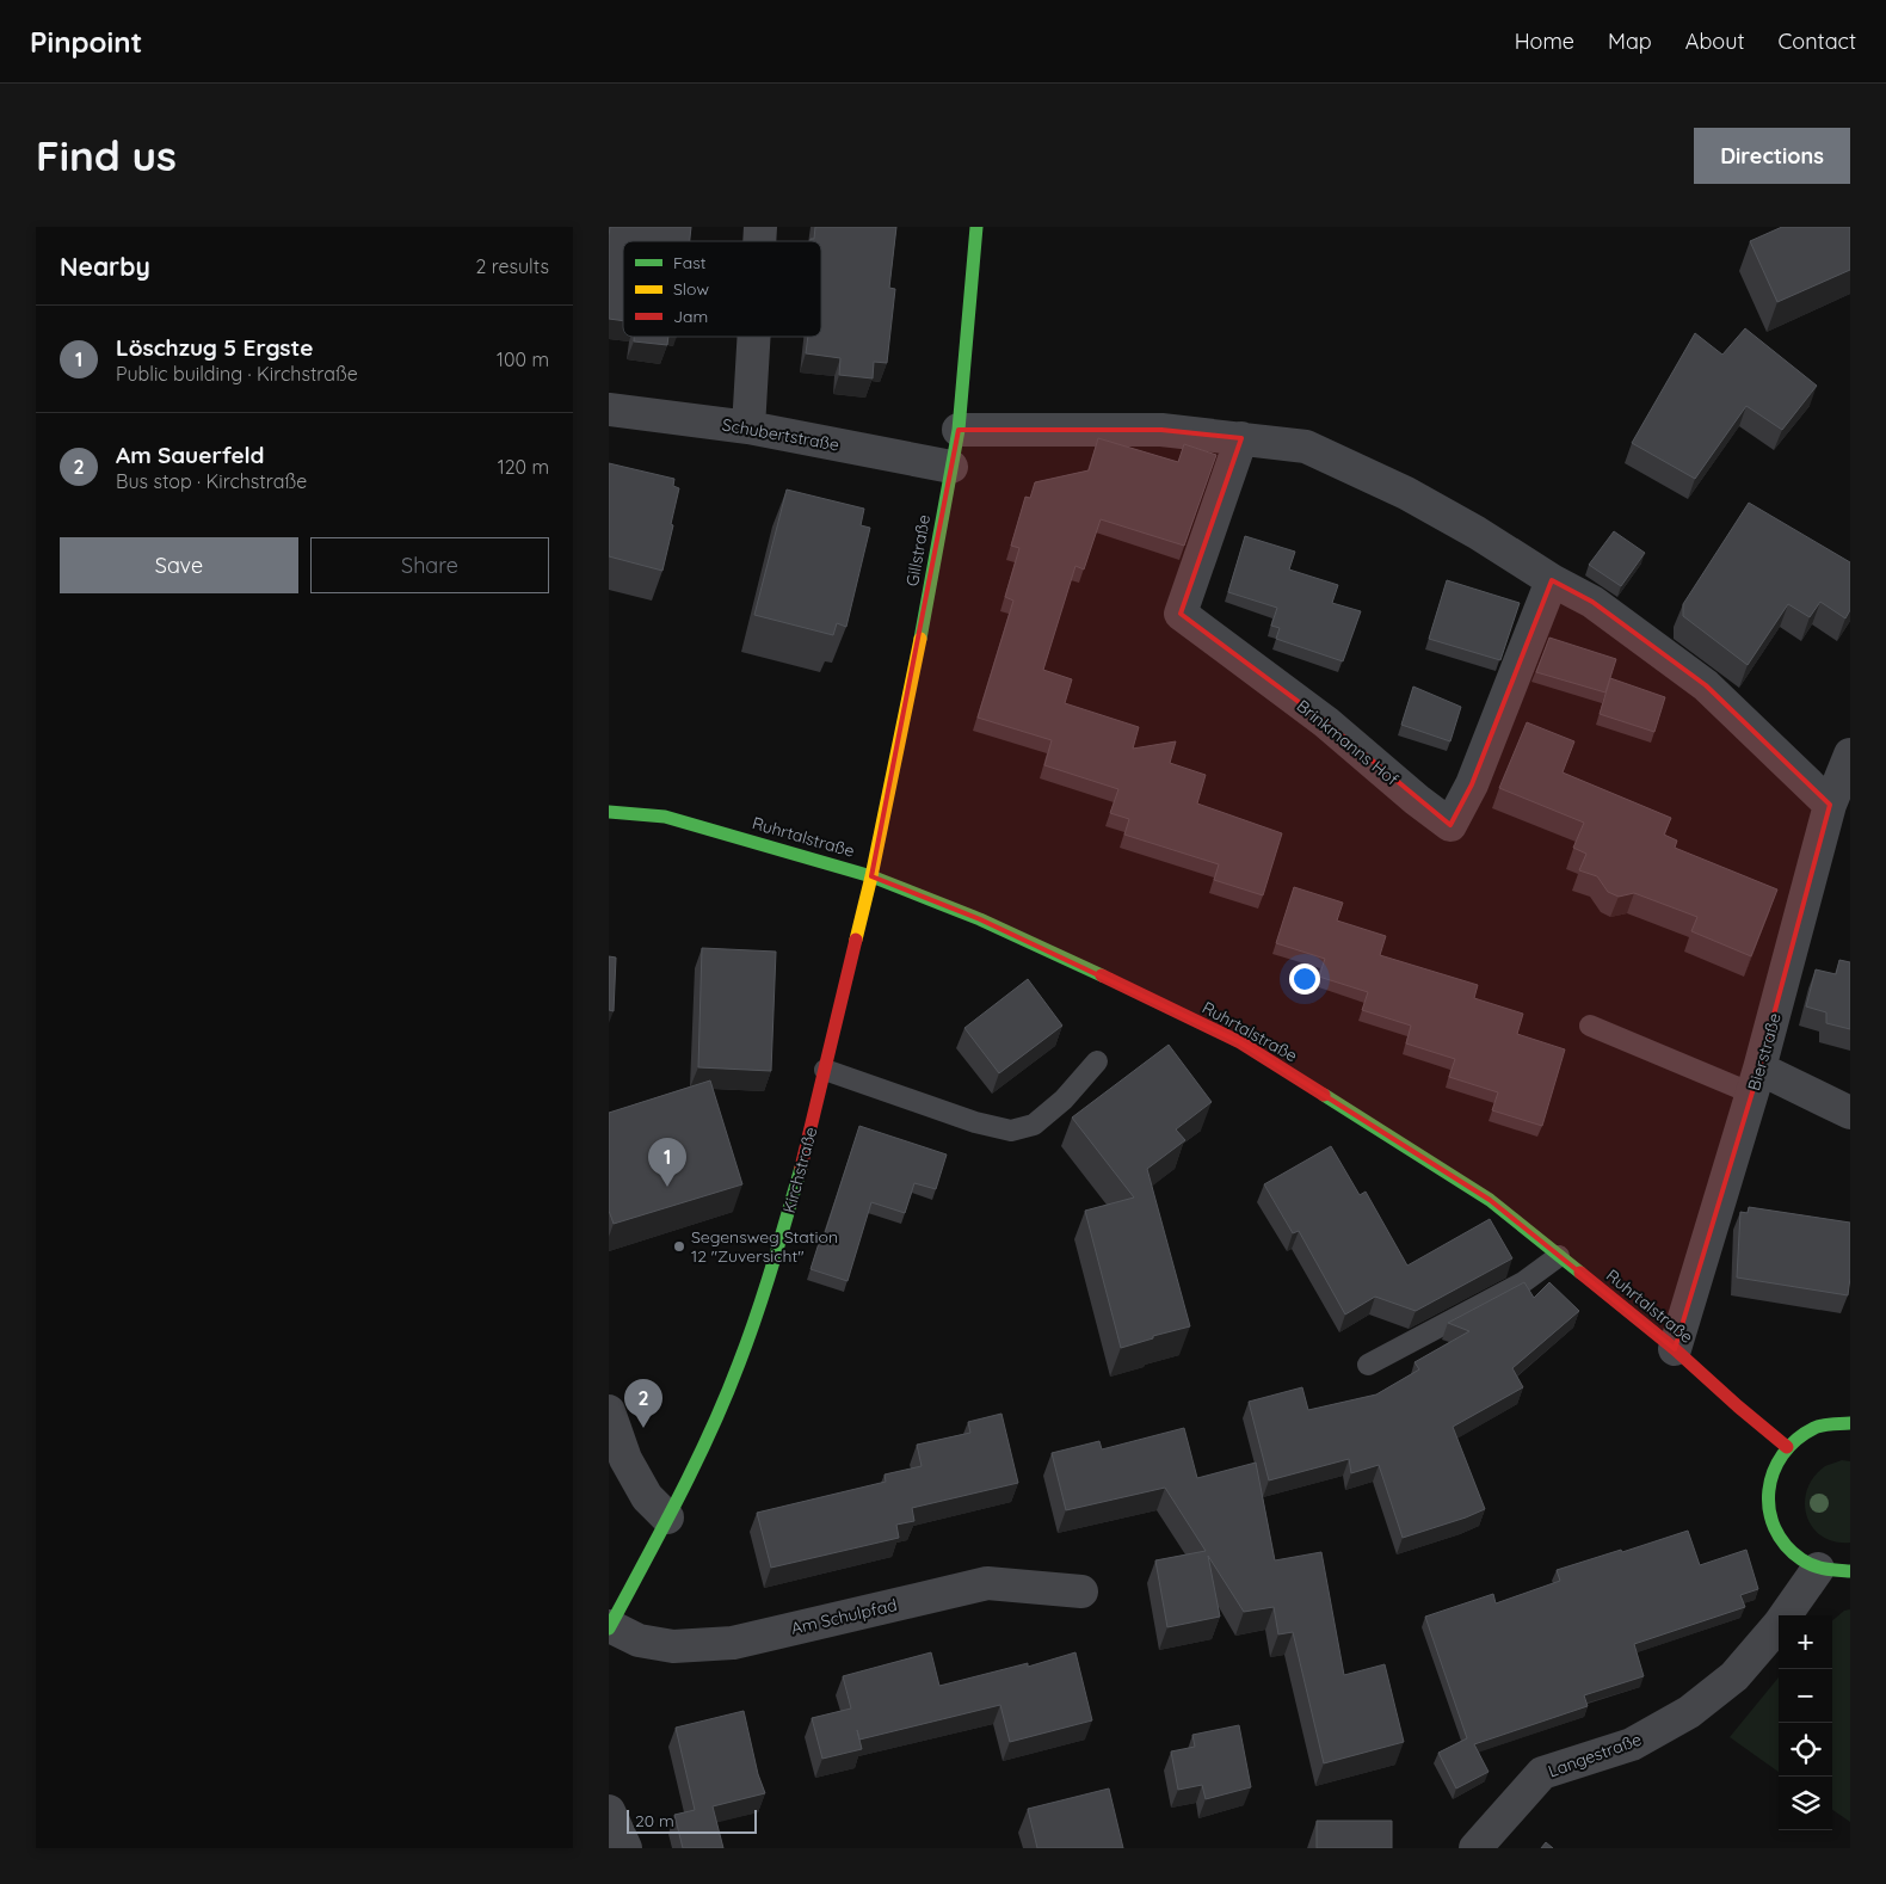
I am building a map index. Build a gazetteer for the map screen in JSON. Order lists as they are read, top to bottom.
{
  "streets": {
    "main road": ["Gillstraße", "Ruhrtalstraße", "Kirchstraße"],
    "street": [
      "Schubertstraße",
      "Brinkmanns Hof",
      "Bierstraße",
      "Am Schulpfad",
      "Langestraße"
    ]
  },
  "crossings": [
    ["Schubertstraße", "Gillstraße"],
    ["Gillstraße", "Ruhrtalstraße"],
    ["Gillstraße", "Kirchstraße"],
    ["Ruhrtalstraße", "Bierstraße"],
    ["Ruhrtalstraße", "Kirchstraße"],
    ["Kirchstraße", "Am Schulpfad"]
  ],
  "places": ["Segensweg Station 12 \"Zuversicht\""],
  "legend": ["Fast", "Slow", "Jam"],
  "scale_bar": "20 m",
  "page": {
    "header": "Pinpoint",
    "nav": [
      "Home",
      "Map",
      "About",
      "Contact"
    ],
    "buttons": [
      "Directions",
      ["Save", "Share"]
    ],
    "title": "Find us",
    "heading": ["Nearby", "2 results"],
    "list": [
      {
        "mark": "1",
        "name": "Löschzug 5 Ergste",
        "note": "Public building · Kirchstraße",
        "value": "100 m"
      },
      {
        "mark": "2",
        "name": "Am Sauerfeld",
        "note": "Bus stop · Kirchstraße",
        "value": "120 m"
      }
    ],
    "pins": ["1", "2"],
    "map_buttons": ["+", "−"],
    "scale": "20 m"
  }
}
